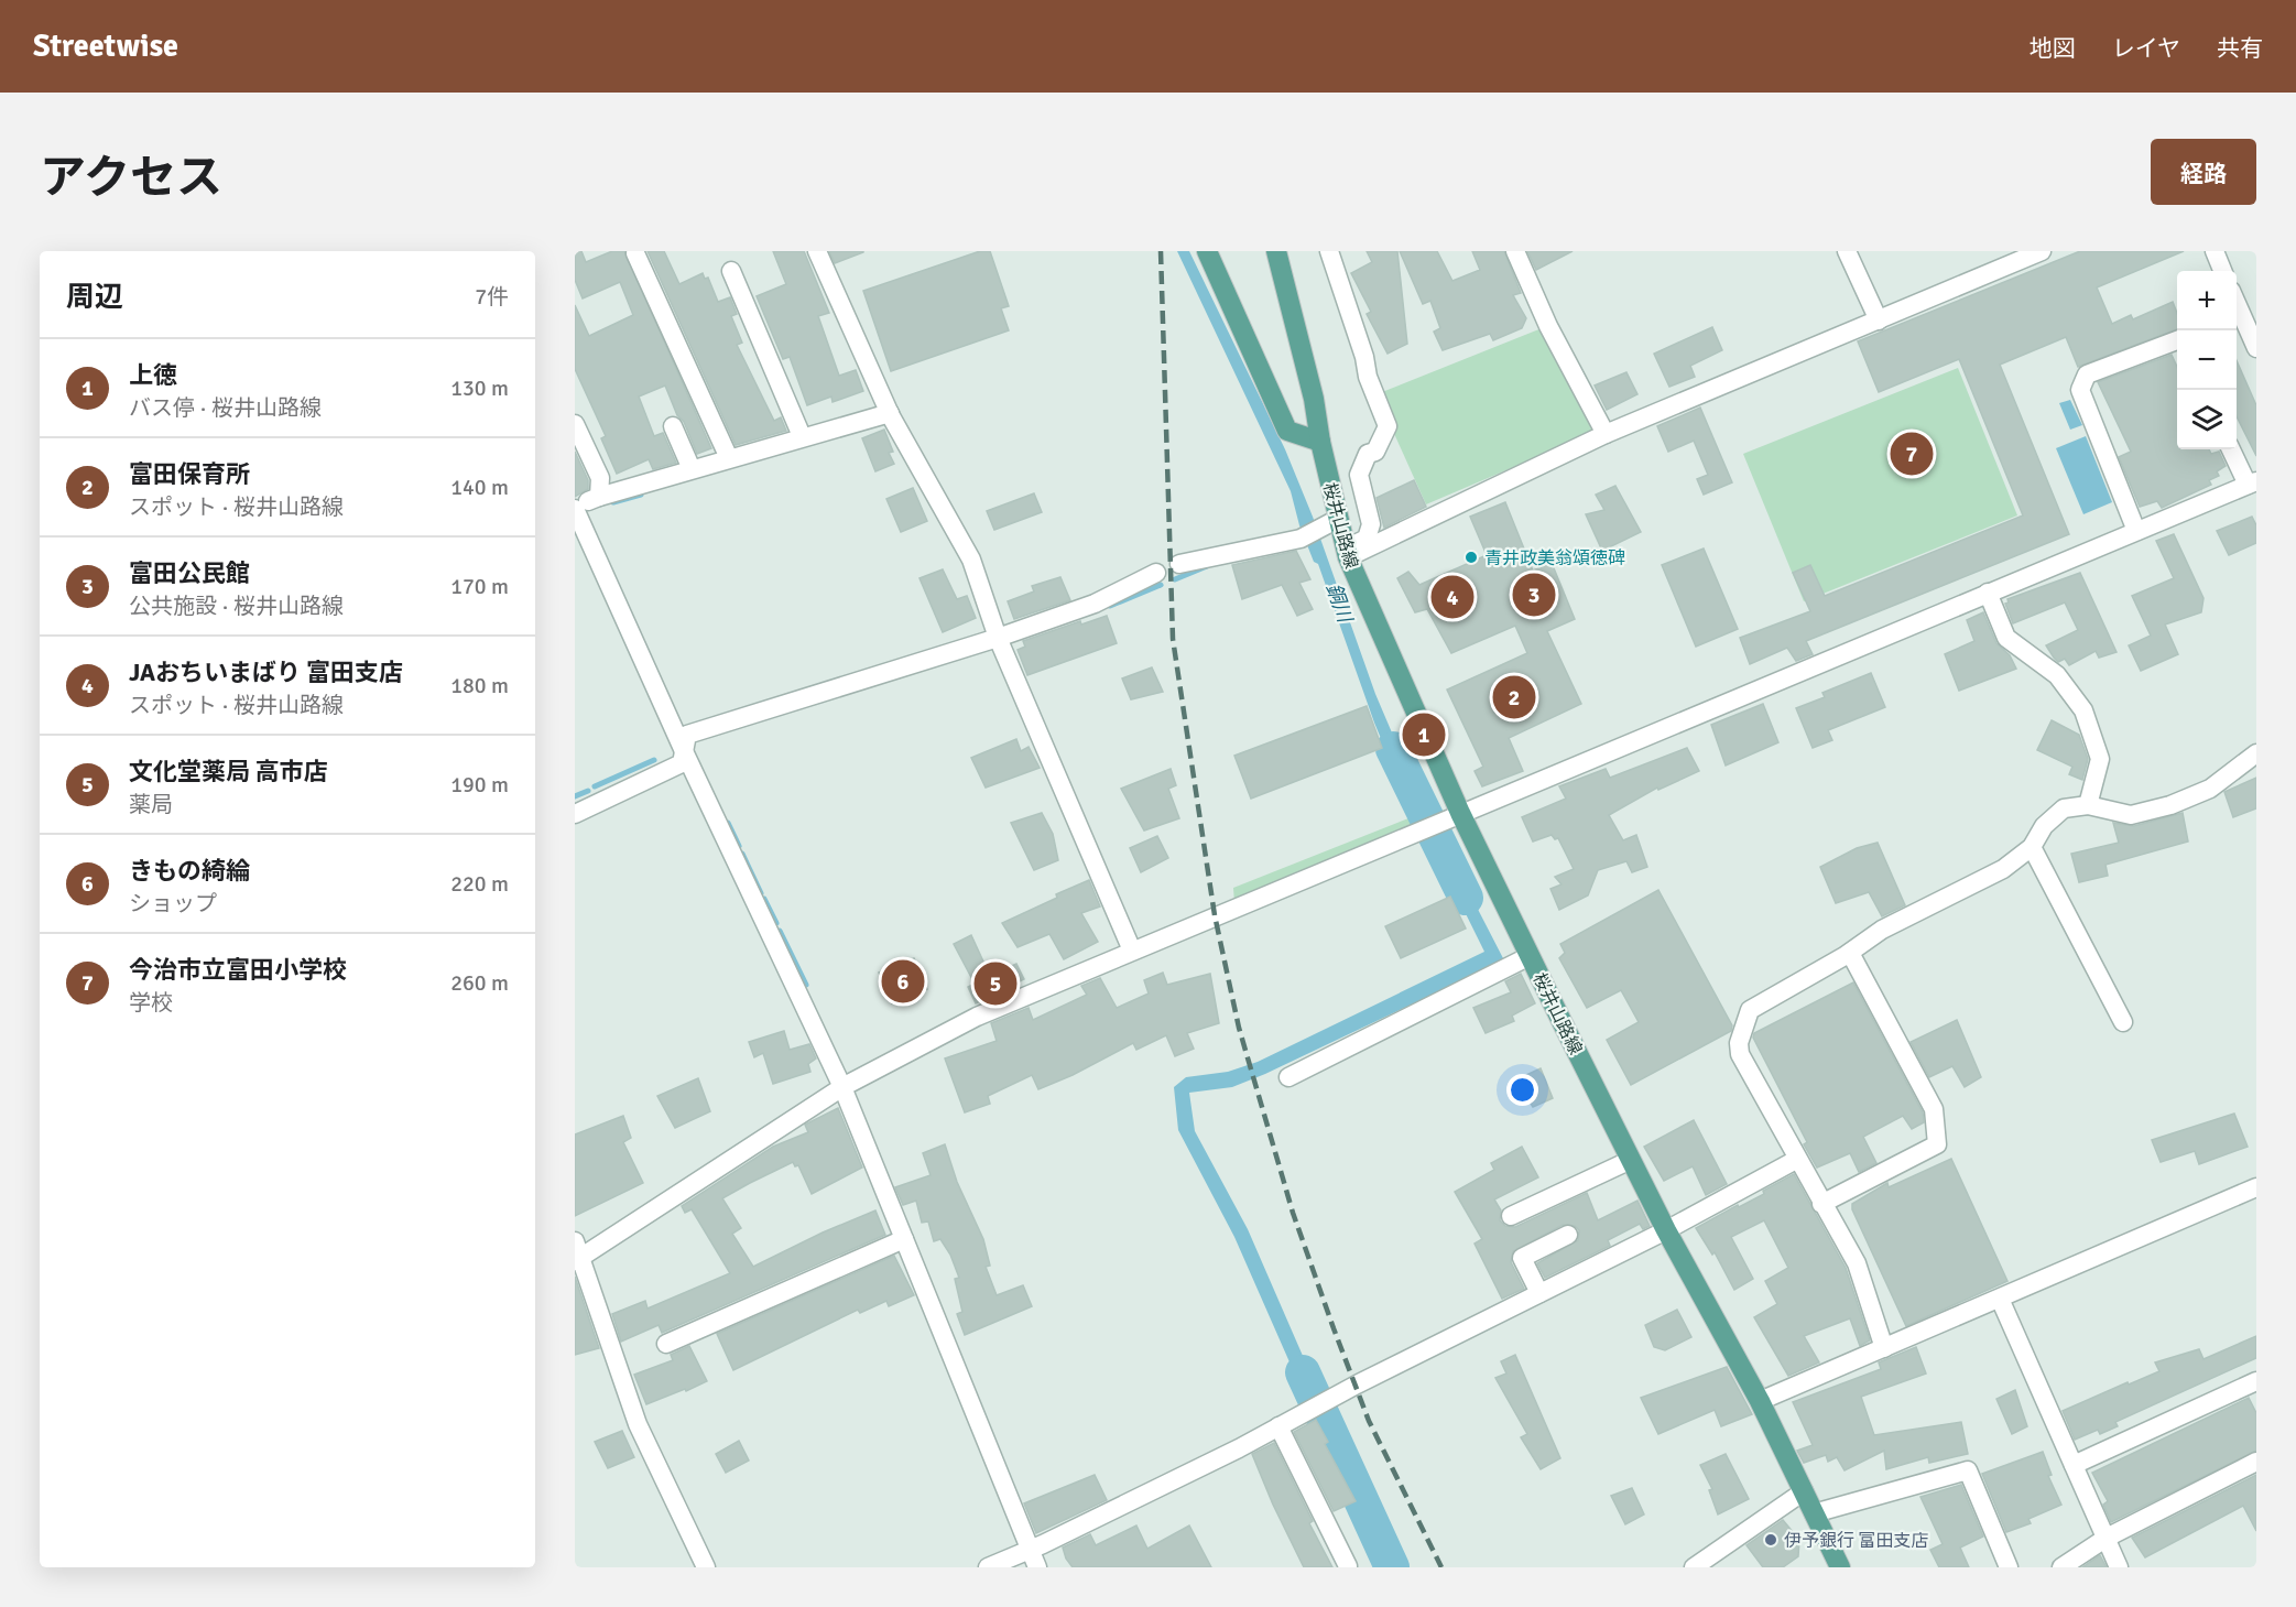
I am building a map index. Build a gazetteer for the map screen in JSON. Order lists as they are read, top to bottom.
{
  "streets": {
    "main road": ["桜井山路線"]
  },
  "water": ["銅川"],
  "places": ["青井政美翁頌徳碑", "伊予銀行 富田支店"],
  "page": {
    "header": "Streetwise",
    "nav": ["地図", "レイヤ", "共有"],
    "title": "アクセス",
    "buttons": "経路",
    "heading": ["周辺", "7件"],
    "map_buttons": ["+", "−"],
    "list": [
      {
        "mark": "1",
        "name": "上徳",
        "note": "バス停 · 桜井山路線",
        "value": "130 m"
      },
      {
        "mark": "2",
        "name": "富田保育所",
        "note": "スポット · 桜井山路線",
        "value": "140 m"
      },
      {
        "mark": "3",
        "name": "富田公民館",
        "note": "公共施設 · 桜井山路線",
        "value": "170 m"
      },
      {
        "mark": "4",
        "name": "JAおちいまばり 富田支店",
        "note": "スポット · 桜井山路線",
        "value": "180 m"
      },
      {
        "mark": "5",
        "name": "文化堂薬局 高市店",
        "note": "薬局",
        "value": "190 m"
      },
      {
        "mark": "6",
        "name": "きもの綺綸",
        "note": "ショップ",
        "value": "220 m"
      },
      {
        "mark": "7",
        "name": "今治市立富田小学校",
        "note": "学校",
        "value": "260 m"
      }
    ],
    "pins": [
      "7",
      "3",
      "4",
      "2",
      "1",
      "6",
      "5"
    ]
  }
}
